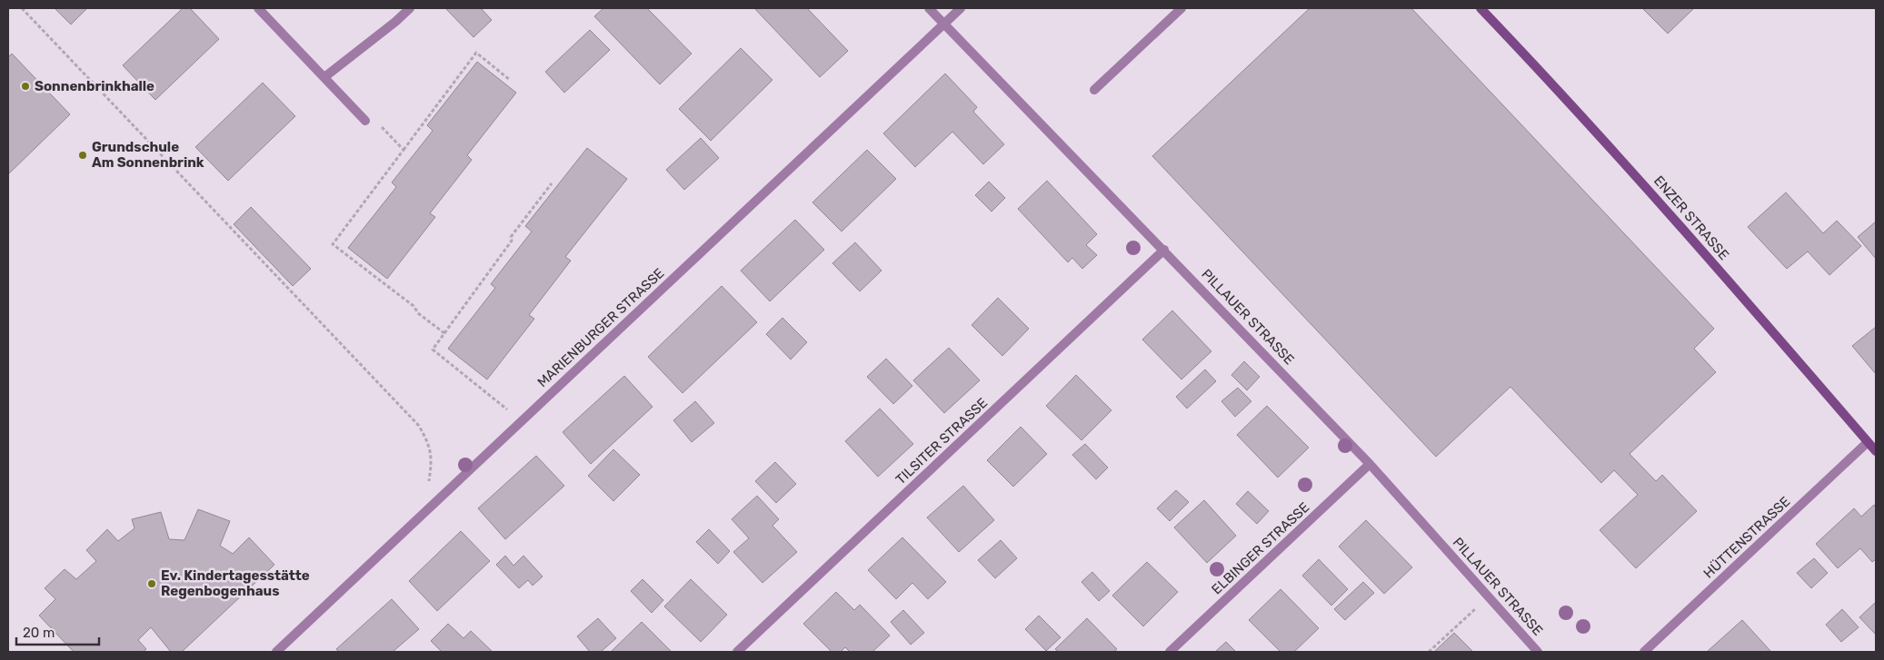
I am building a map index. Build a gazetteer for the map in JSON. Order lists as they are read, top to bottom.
{
  "streets": {
    "main road": ["ENZER STRASSE"],
    "street": [
      "PILLAUER STRASSE",
      "MARIENBURGER STRASSE",
      "TILSITER STRASSE",
      "HÜTTENSTRASSE",
      "ELBINGER STRASSE"
    ]
  },
  "crossings": [
    ["ENZER STRASSE", "HÜTTENSTRASSE"],
    ["PILLAUER STRASSE", "MARIENBURGER STRASSE"],
    ["PILLAUER STRASSE", "TILSITER STRASSE"],
    ["PILLAUER STRASSE", "ELBINGER STRASSE"]
  ],
  "places": ["Sonnenbrinkhalle", "Grundschule Am Sonnenbrink", "Ev. Kindertagesstätte Regenbogenhaus"],
  "scale_bar": "20 m"
}
